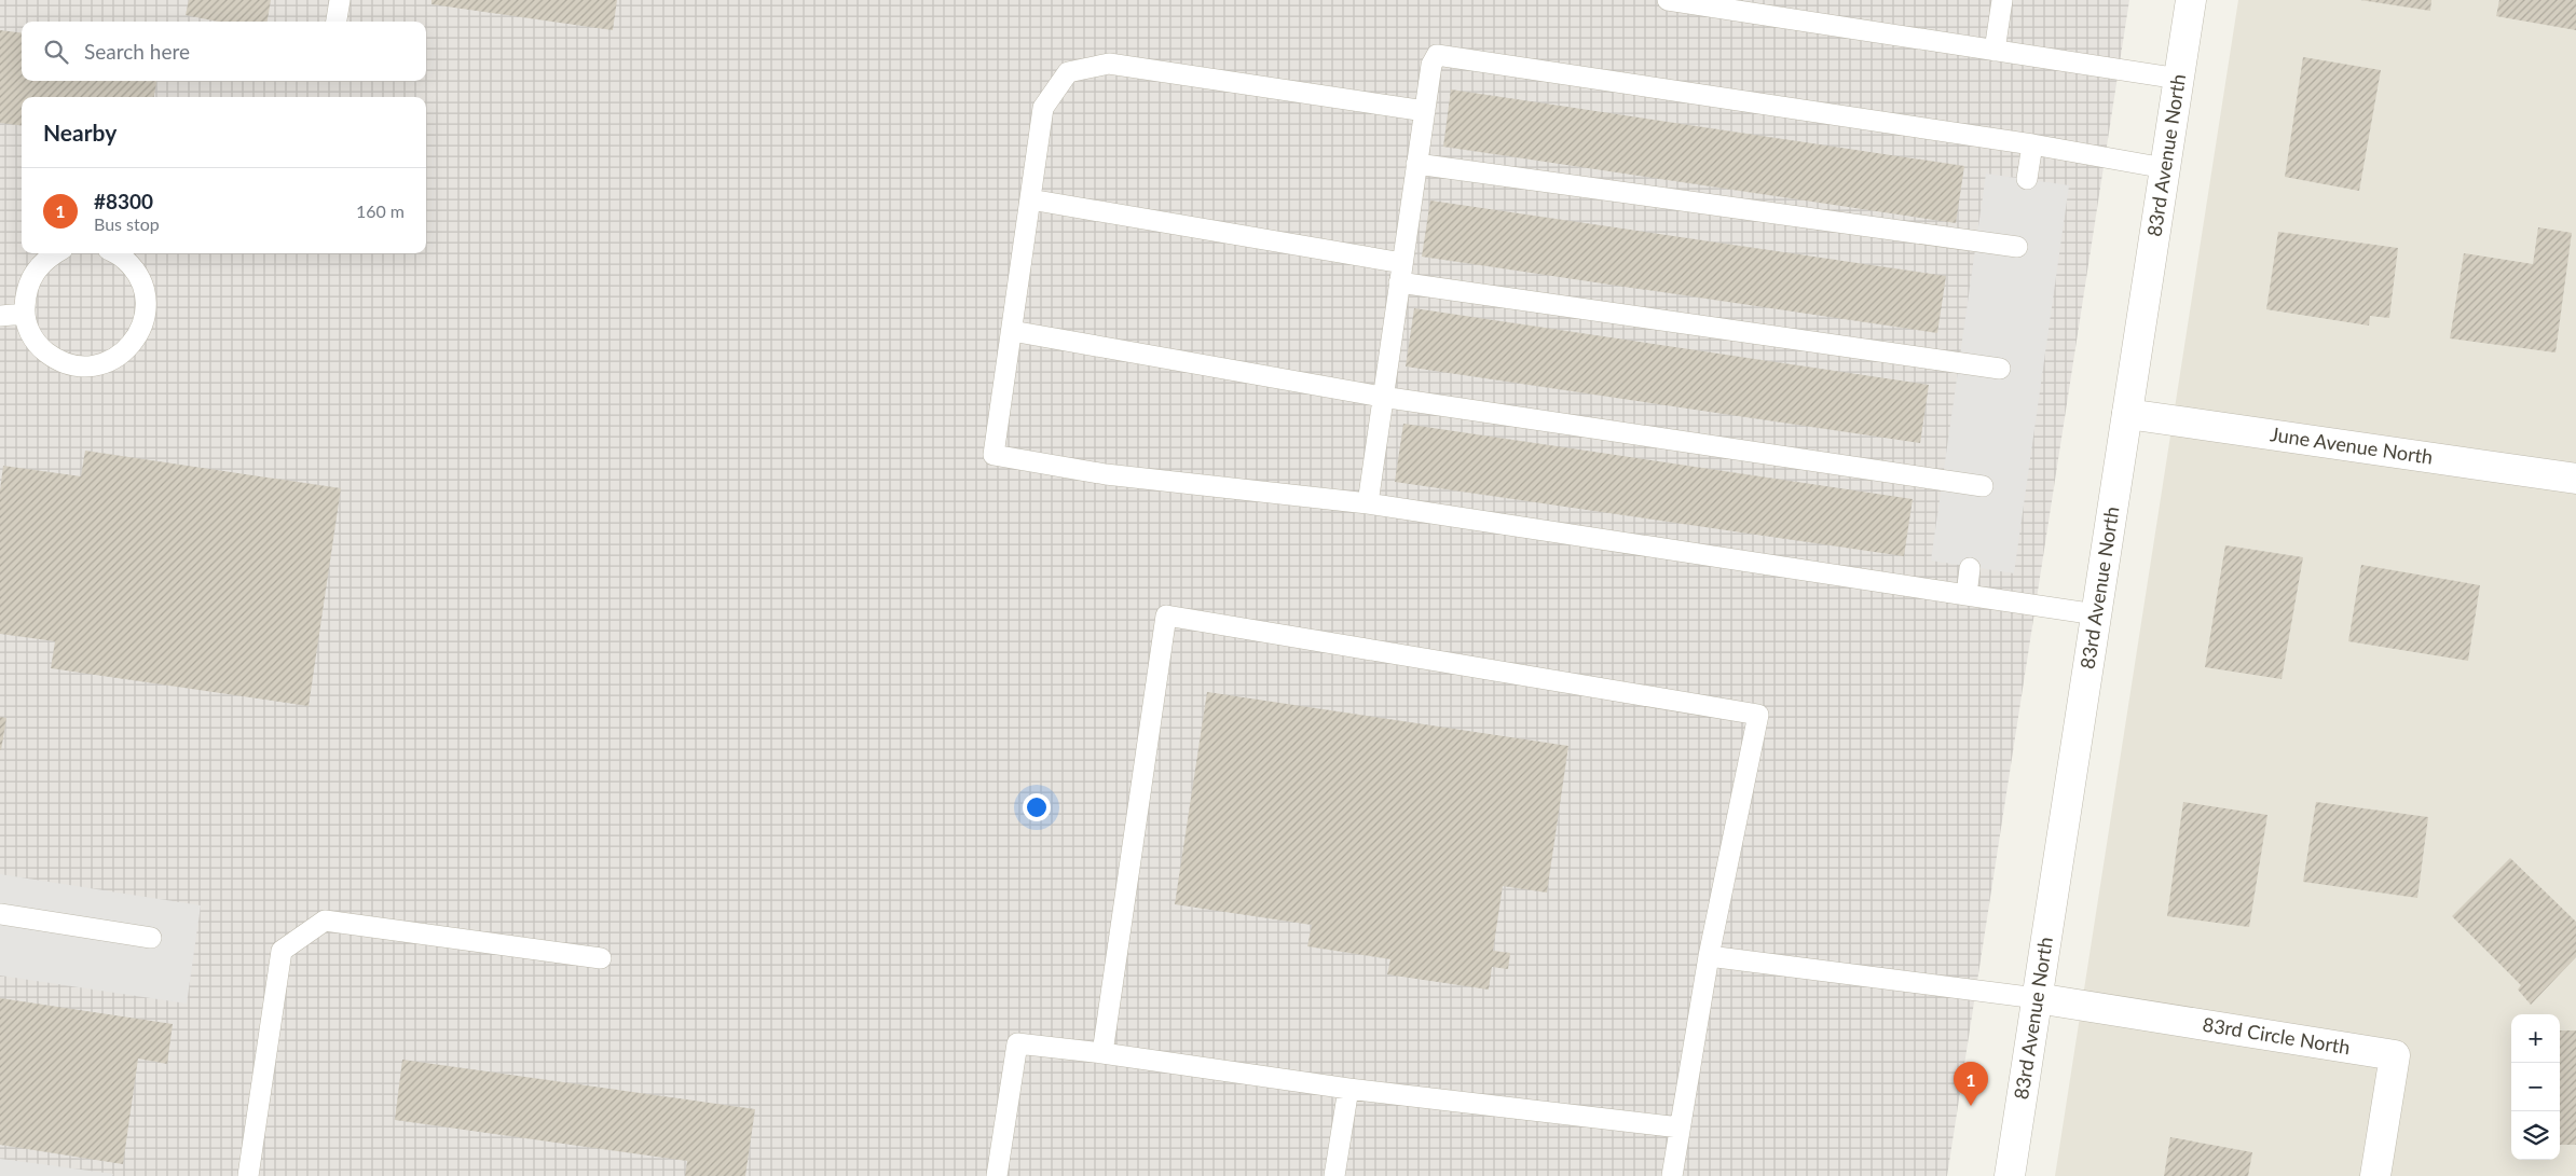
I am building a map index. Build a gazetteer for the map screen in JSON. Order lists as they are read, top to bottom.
{
  "streets": {
    "street": ["83rd Avenue North", "June Avenue North", "83rd Circle North"]
  },
  "crossings": [
    ["83rd Avenue North", "June Avenue North"],
    ["83rd Avenue North", "83rd Circle North"]
  ],
  "page": {
    "search": "Search here",
    "heading": "Nearby",
    "list": [
      {
        "mark": "1",
        "name": "#8300",
        "note": "Bus stop",
        "value": "160 m"
      }
    ],
    "map_buttons": ["+", "−"],
    "pins": "1"
  }
}
